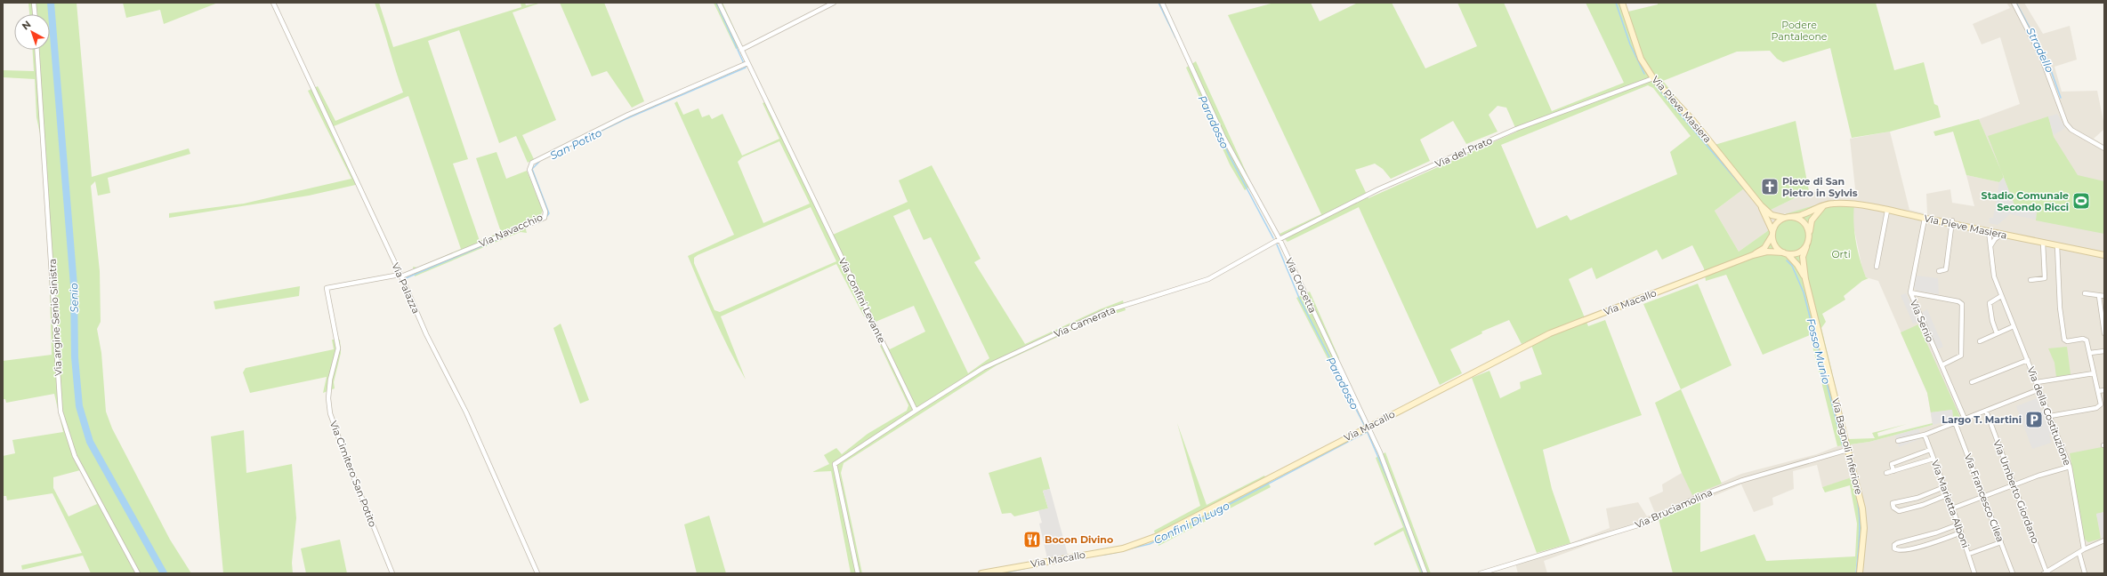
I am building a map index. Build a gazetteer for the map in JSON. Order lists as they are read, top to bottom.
{
  "streets": {
    "street": [
      "Via Pieve Masiera",
      "Via del Prato",
      "Via Navacchio",
      "Via Crocetta",
      "Via Palazza",
      "Via Confini Levante",
      "Via Macallo",
      "Via argine Senio Sinistra",
      "Via Senio",
      "Via Camerata",
      "Via della Costituzione",
      "Via Bagnoli Inferiore",
      "Via Cimitero San Potito",
      "Via Umberto Giordano",
      "Via Francesco Cilea",
      "Via Marietta Alboni",
      "Via Bruciamolina"
    ]
  },
  "crossings": [
    ["Via Pieve Masiera", "Via del Prato"],
    ["Via Pieve Masiera", "Via Macallo"],
    ["Via Pieve Masiera", "Via Senio"],
    ["Via Pieve Masiera", "Via della Costituzione"],
    ["Via Pieve Masiera", "Via Bagnoli Inferiore"],
    ["Via del Prato", "Via Crocetta"],
    ["Via del Prato", "Via Camerata"],
    ["Via Navacchio", "Via Palazza"],
    ["Via Navacchio", "Via Confini Levante"],
    ["Via Navacchio", "Via Cimitero San Potito"],
    ["Via Crocetta", "Via Macallo"],
    ["Via Crocetta", "Via Camerata"],
    ["Via Confini Levante", "Via Camerata"],
    ["Via Macallo", "Via Bagnoli Inferiore"],
    ["Via Bagnoli Inferiore", "Via Bruciamolina"]
  ],
  "water": [
    "Stradello",
    "Paradosso",
    "San Potito",
    "Senio",
    "Fosso Munio",
    "Confini Di Lugo"
  ],
  "parks": ["Podere Pantaleone", "Orti"],
  "places": {
    "church": ["Pieve di San Pietro in Sylvis"],
    "sports": ["Stadio Comunale Secondo Ricci"],
    "parking": ["Largo T. Martini"],
    "restaurant": ["Bocon Divino"]
  },
  "north": "top left"
}
